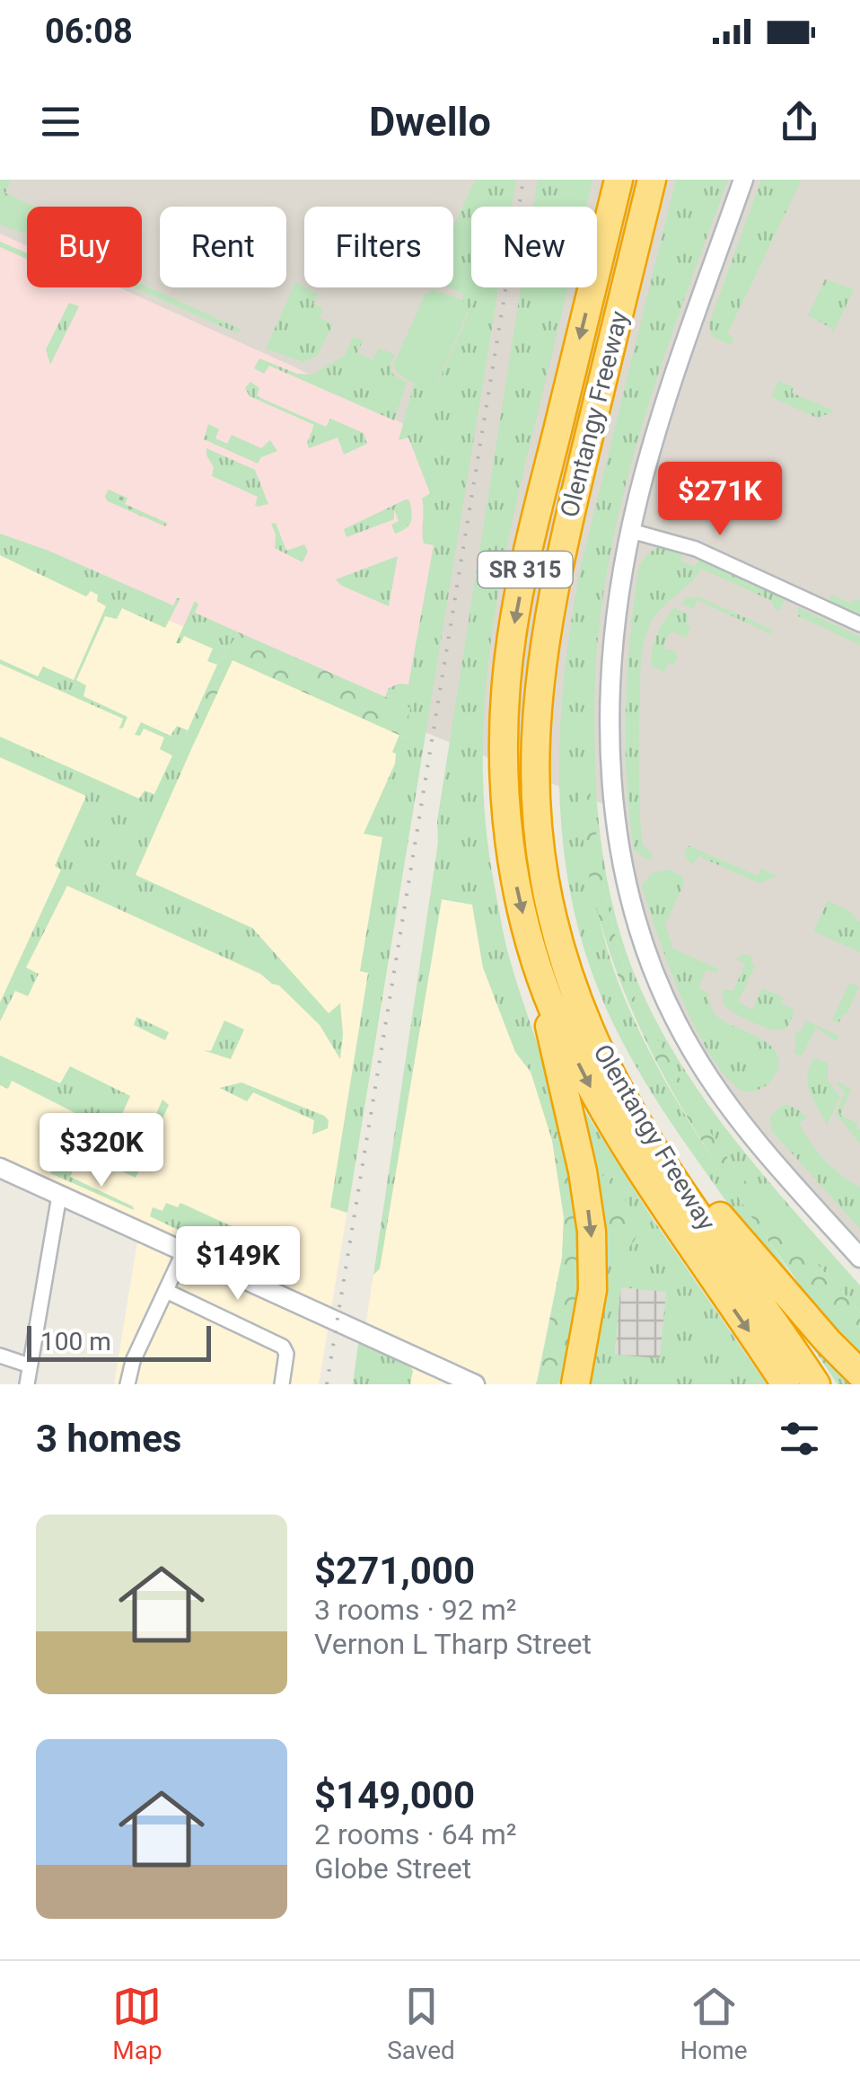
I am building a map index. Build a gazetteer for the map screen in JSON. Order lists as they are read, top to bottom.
{
  "streets": {
    "highway": ["Olentangy Freeway", "SR 315"]
  },
  "scale_bar": "100 m",
  "page": {
    "status": "06:08",
    "header": "Dwello",
    "chip": [
      "Buy",
      "Rent",
      "Filters",
      "New"
    ],
    "price": ["$271K", "$320K", "$149K"],
    "scale": "100 m",
    "heading": "3 homes",
    "list": [
      {
        "name": "$271,000",
        "note": "3 rooms · 92 m² · Vernon L Tharp Street"
      },
      {
        "name": "$149,000",
        "note": "2 rooms · 64 m² · Globe Street"
      }
    ],
    "tabs": ["Map", "Saved", "Home"]
  }
}
